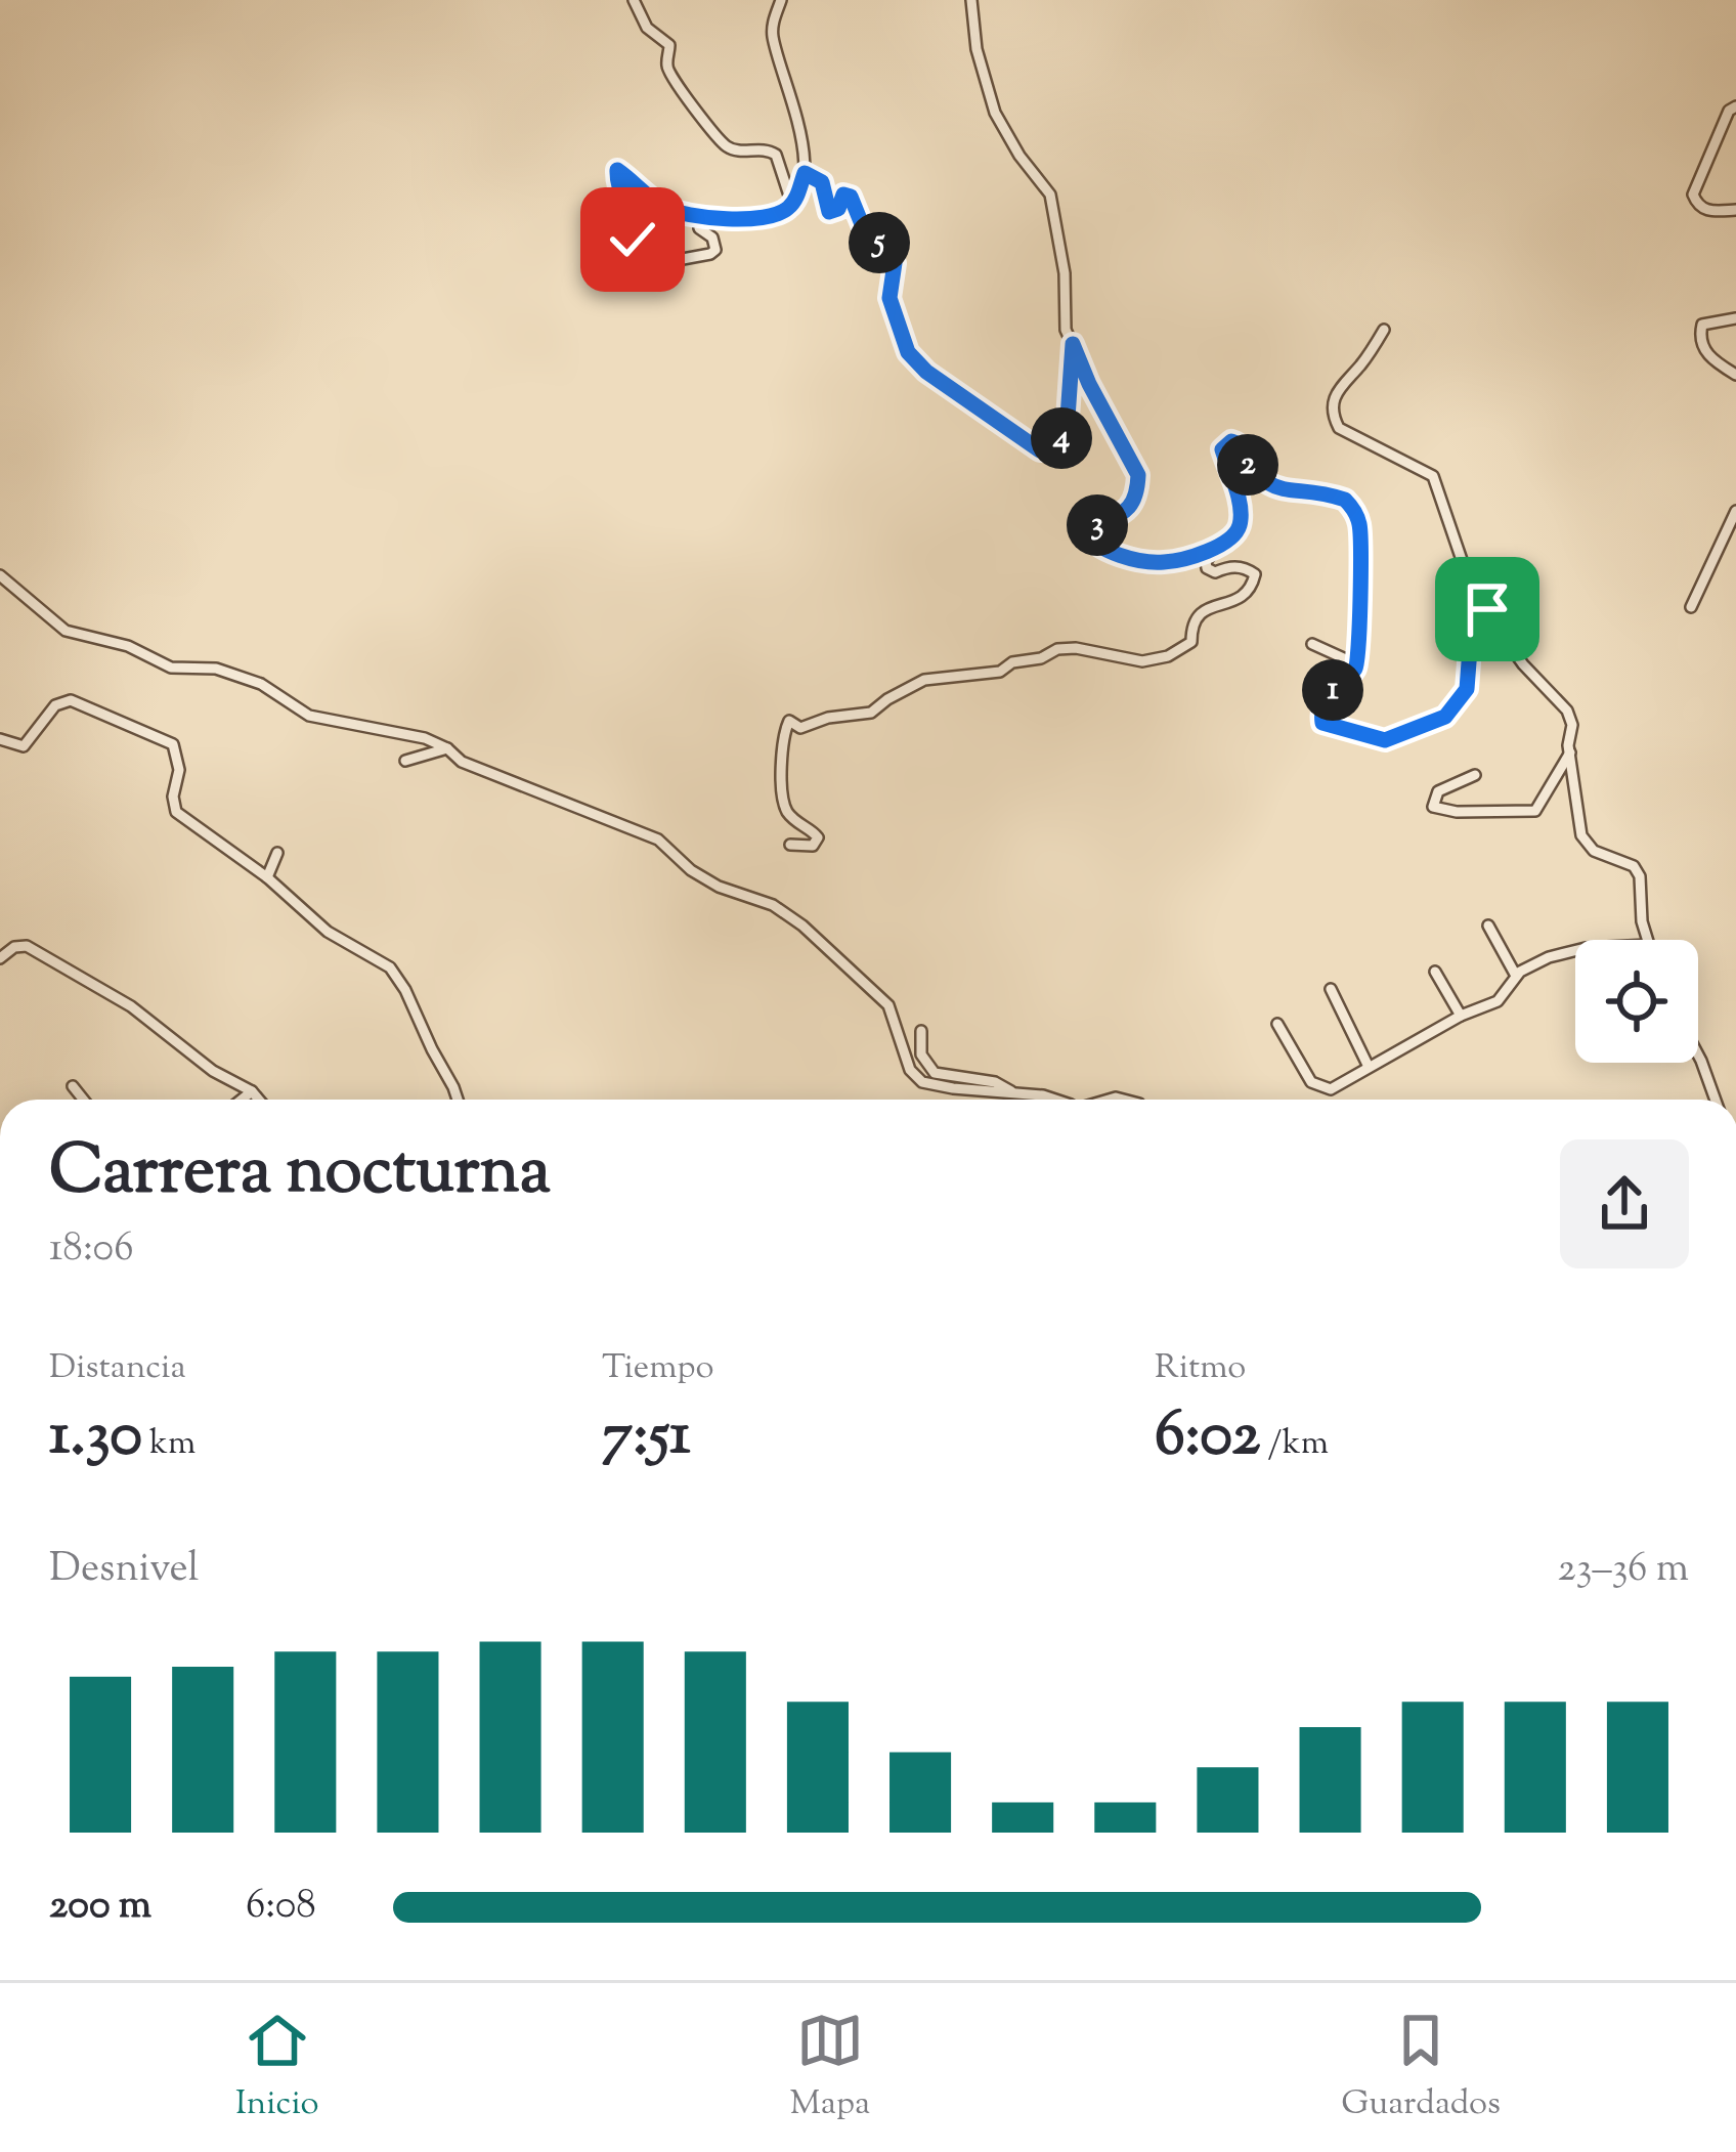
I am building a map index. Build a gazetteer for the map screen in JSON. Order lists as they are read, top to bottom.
{
  "page": {
    "pins": [
      "5",
      "4",
      "2",
      "3",
      "1"
    ],
    "heading": ["Carrera nocturna", "18:06"],
    "stats": [
      ["Distancia", "1.30 km"],
      ["Tiempo", "7:51"],
      ["Ritmo", "6:02 /km"]
    ],
    "chart": ["Desnivel", "23–36 m"],
    "list": [
      {
        "name": "200 m",
        "note": "6:08"
      }
    ],
    "tabs": ["Inicio", "Mapa", "Guardados"]
  }
}
